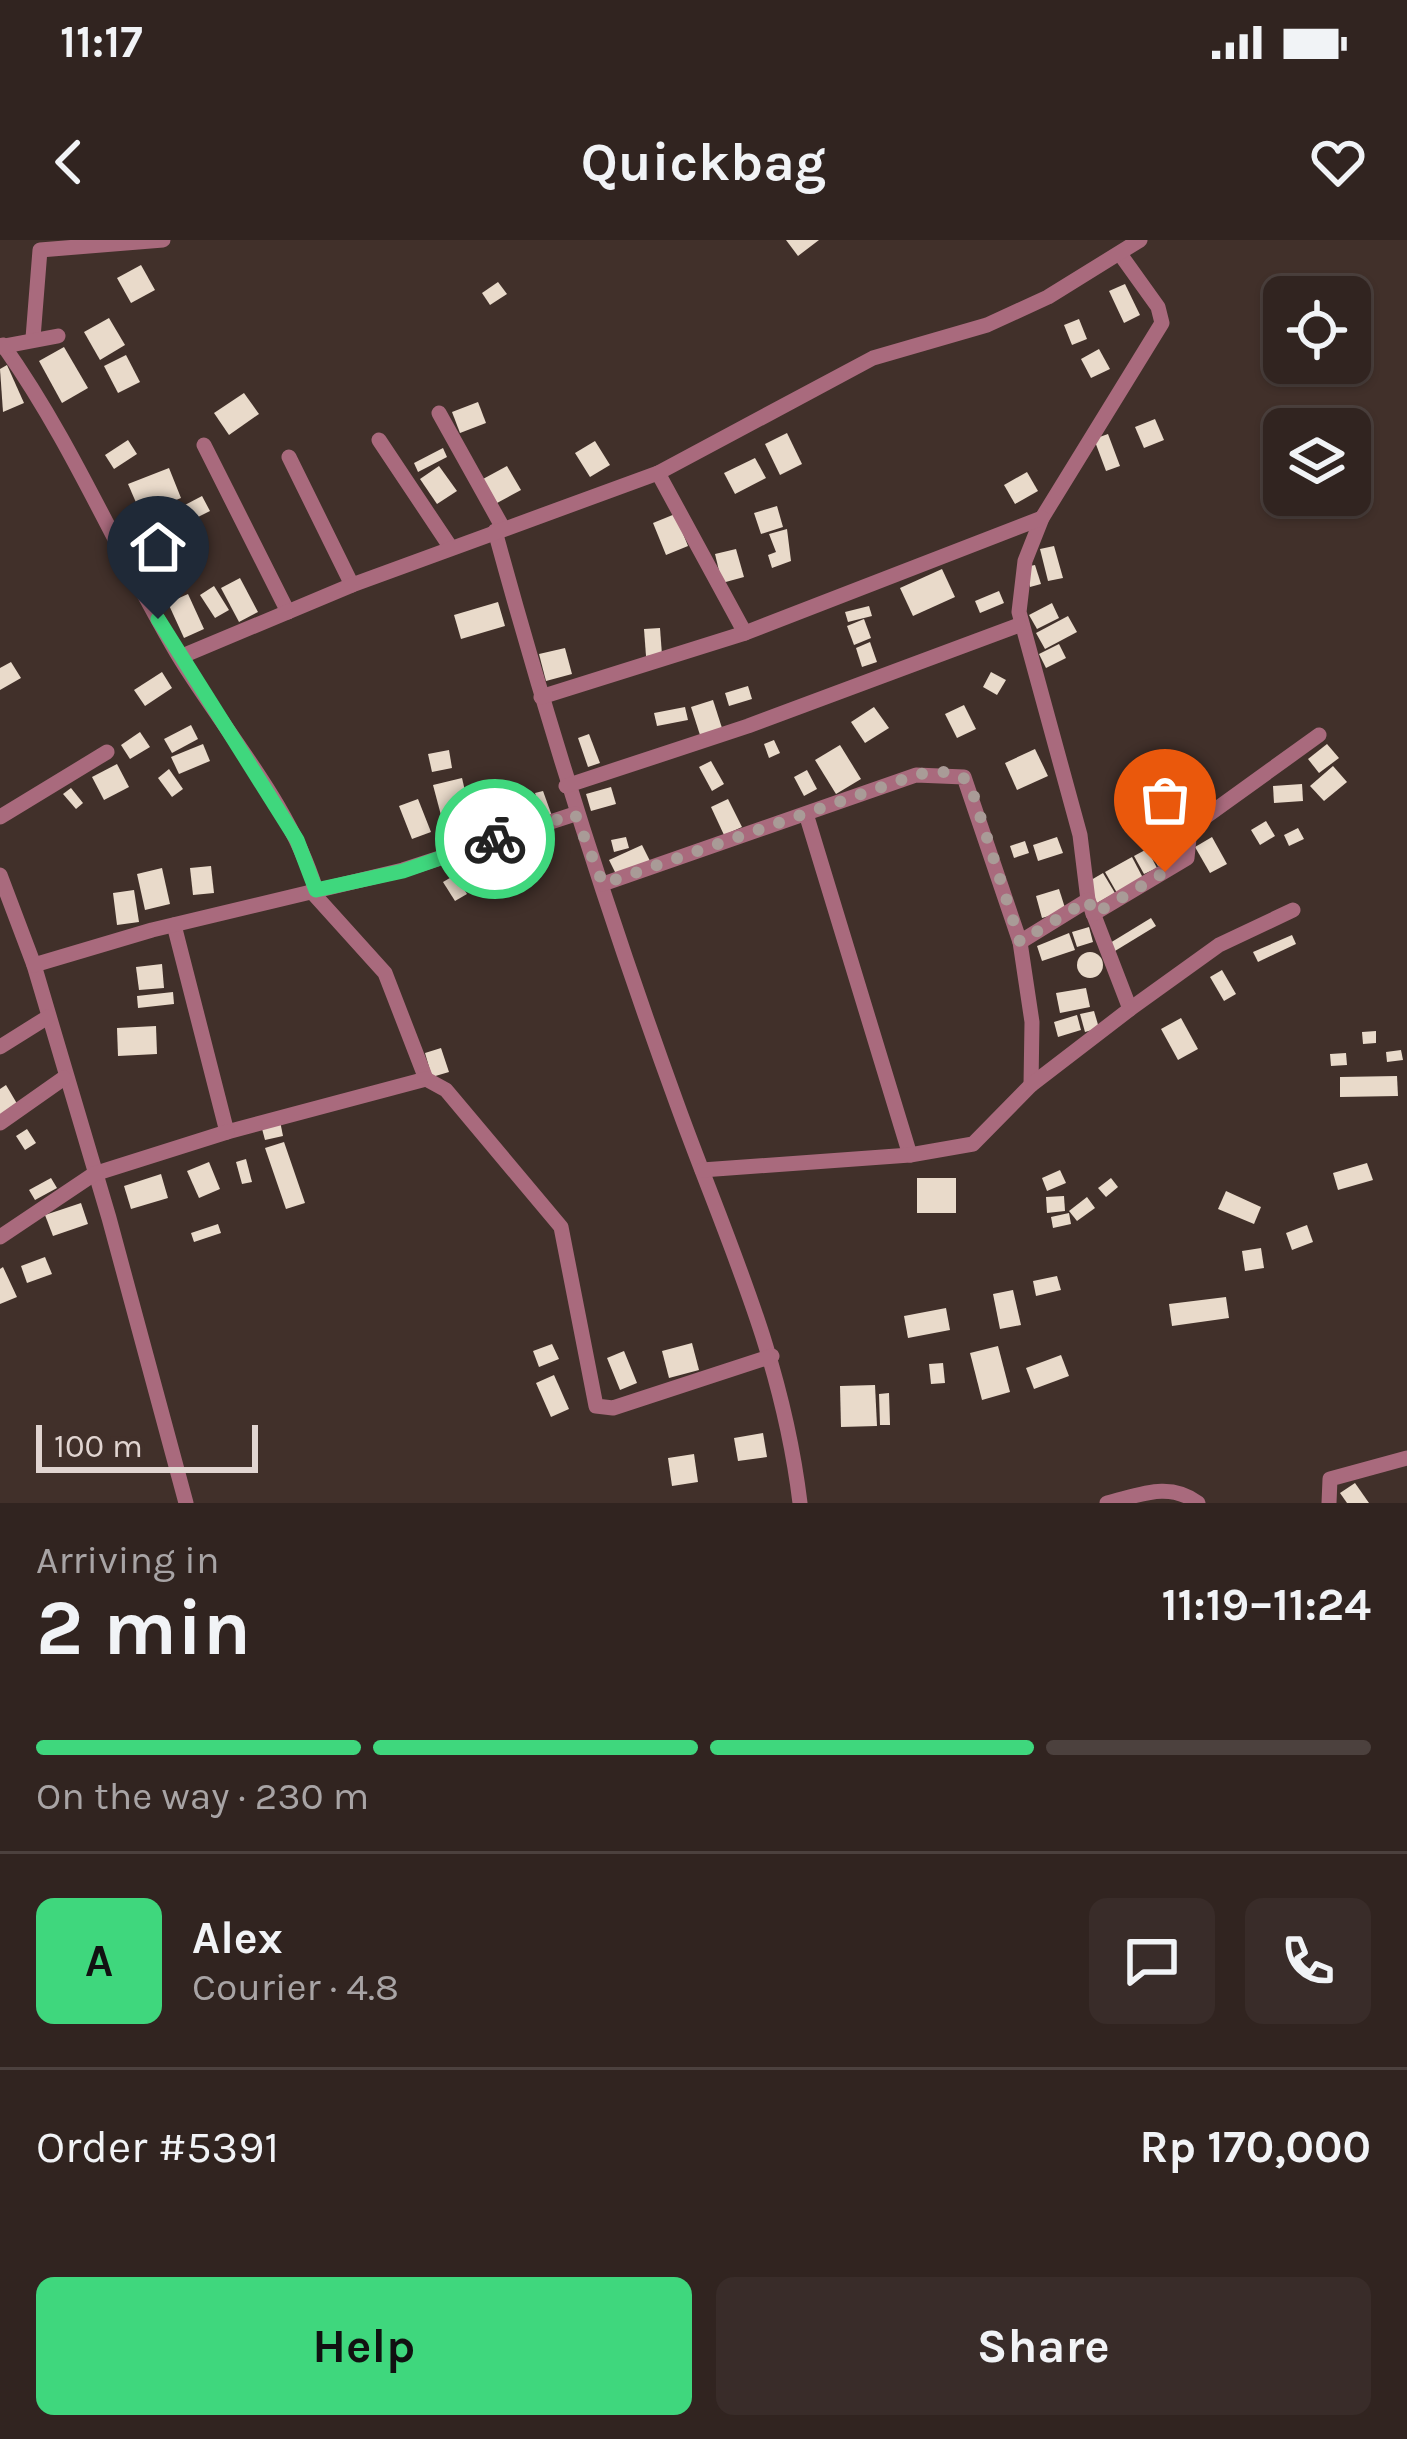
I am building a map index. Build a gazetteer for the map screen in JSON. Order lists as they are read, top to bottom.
{
  "scale_bar": "100 m",
  "page": {
    "status": "11:17",
    "header": "Quickbag",
    "scale": "100 m",
    "heading": ["2 min", "Arriving in", "11:19–11:24"],
    "panel": [
      "Alex",
      "Courier · 4.8",
      "Order #5391",
      "Rp 170,000"
    ],
    "bar": "On the way · 230 m",
    "round": "A",
    "buttons": ["Help", "Share"]
  }
}
